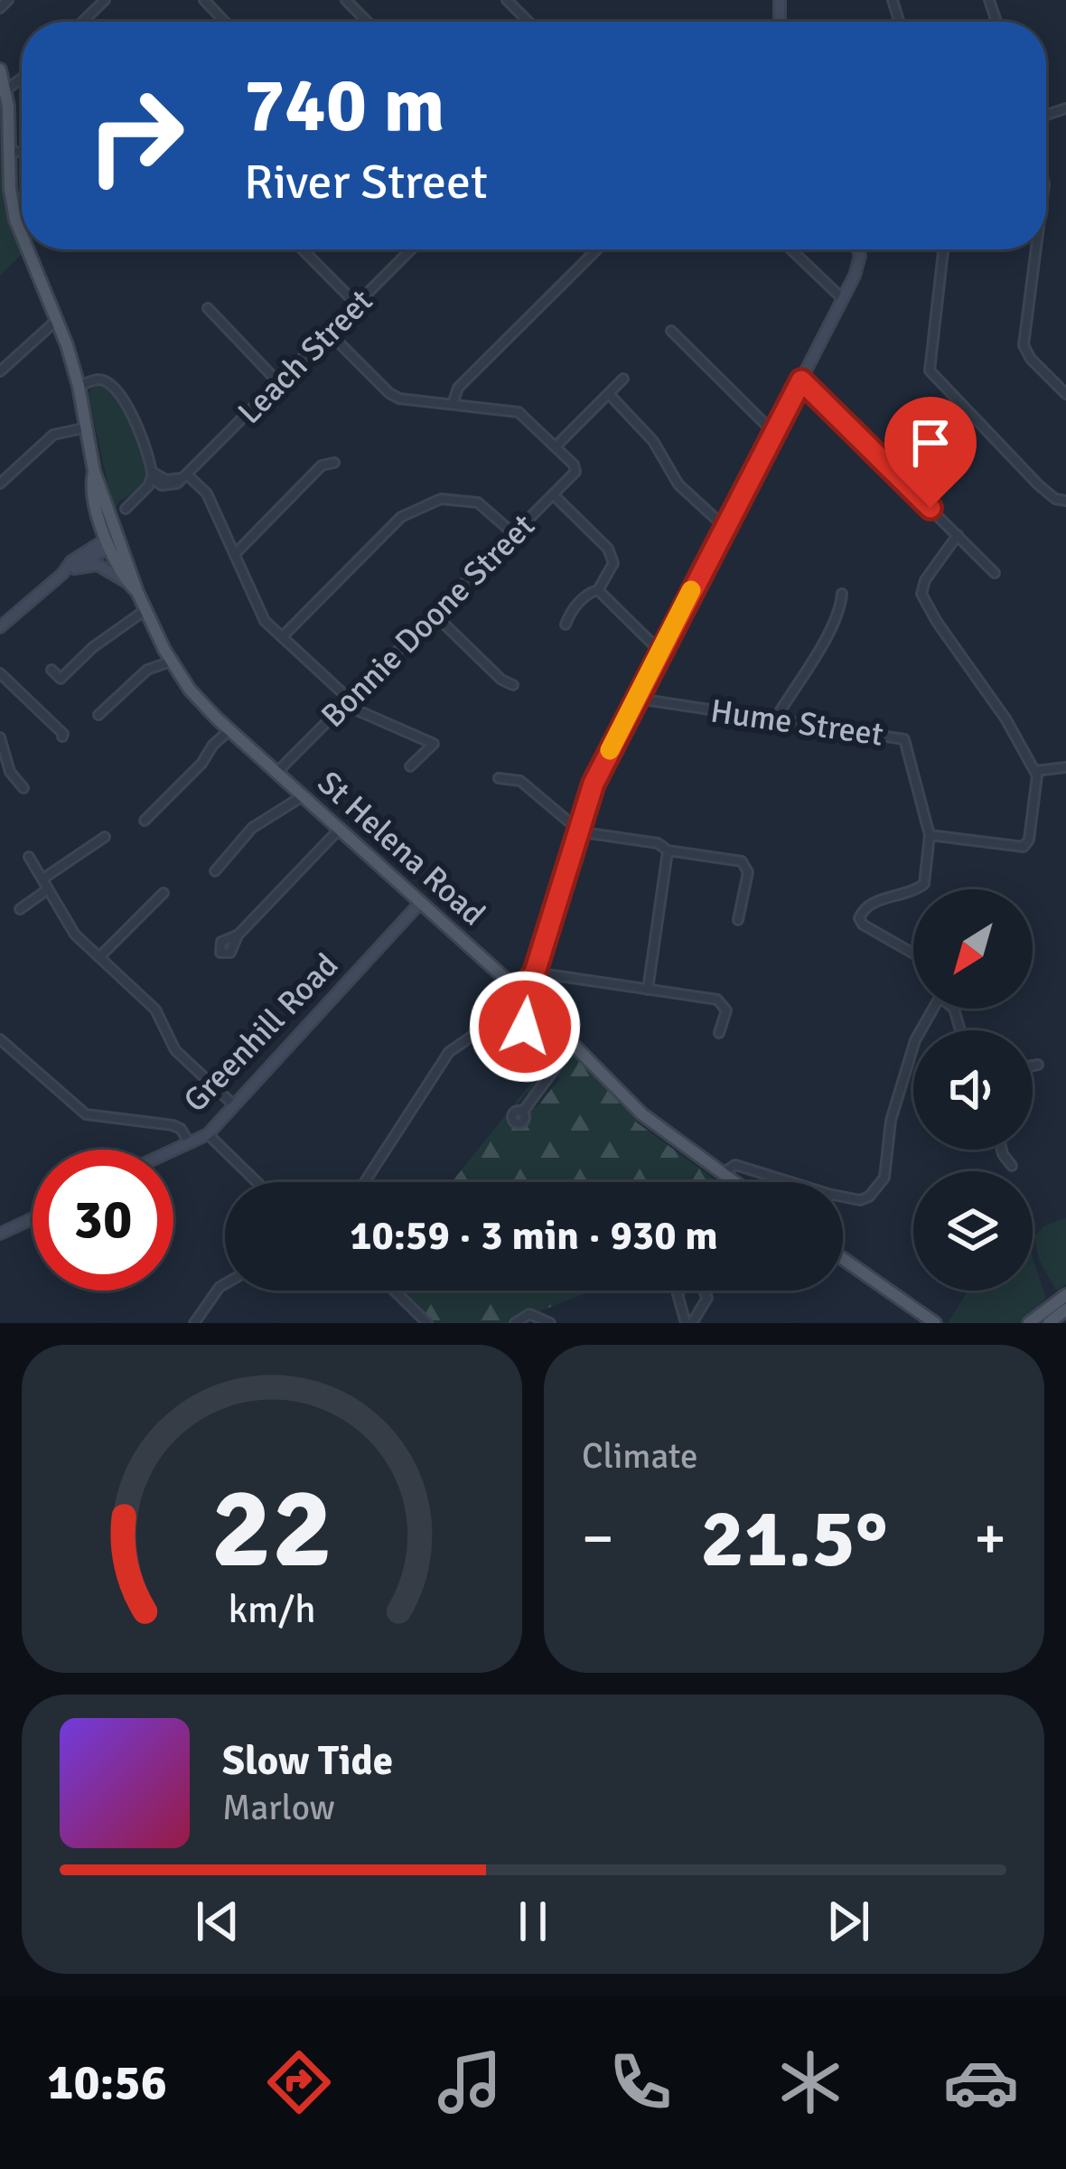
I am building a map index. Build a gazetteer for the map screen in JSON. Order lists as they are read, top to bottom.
{
  "streets": {
    "main road": ["St Helena Road"],
    "street": [
      "Leach Street",
      "Bonnie Doone Street",
      "Hume Street",
      "Greenhill Road"
    ]
  },
  "crossings": [
    ["Bonnie Doone Street", "St Helena Road"],
    ["St Helena Road", "Greenhill Road"]
  ],
  "north": "bottom left",
  "page": {
    "turn": ["740 m", "River Street"],
    "limit": "30",
    "trip": "10:59 · 3 min · 930 m",
    "tile": "Climate",
    "heat": ["−", "21.5°", "+"],
    "song": ["Slow Tide", "Marlow"],
    "tabs": "10:56",
    "gauge": ["22", "km/h"]
  }
}
